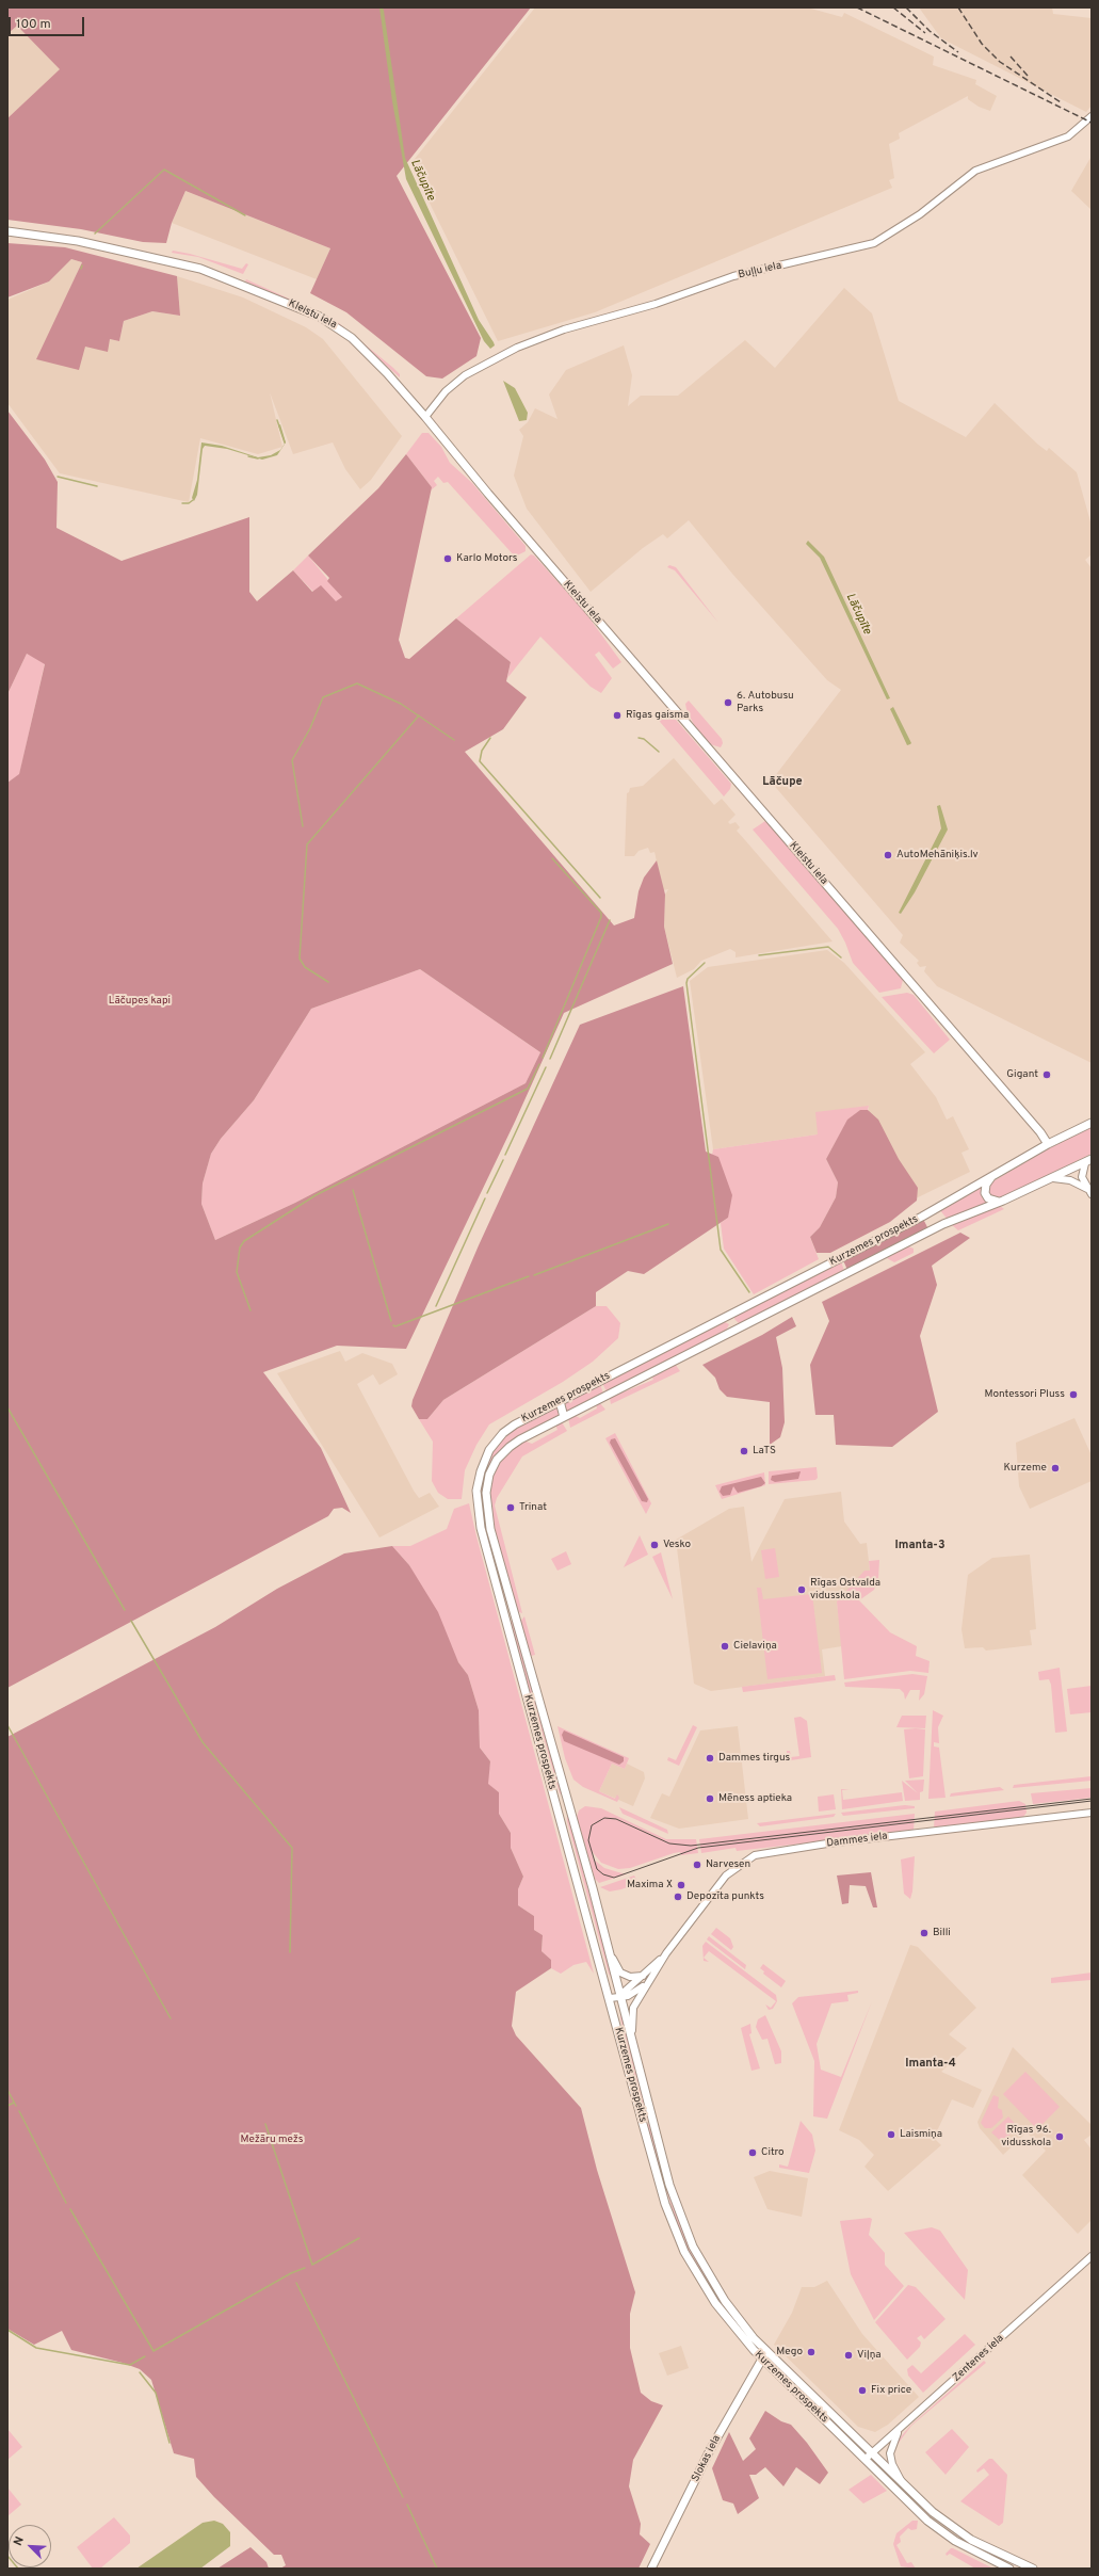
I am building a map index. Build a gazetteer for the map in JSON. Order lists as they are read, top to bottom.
{
  "streets": {
    "main road": ["Kleistu iela", "Kurzemes prospekts", "Slokas iela"],
    "street": ["Buļļu iela", "Dammes iela", "Zentenes iela"]
  },
  "crossings": [
    ["Buļļu iela", "Kleistu iela"],
    ["Kleistu iela", "Kurzemes prospekts"],
    ["Kurzemes prospekts", "Dammes iela"],
    ["Kurzemes prospekts", "Zentenes iela"],
    ["Kurzemes prospekts", "Slokas iela"]
  ],
  "districts": ["Lāčupe", "Imanta-3", "Imanta-4"],
  "water": ["Lāčupīte"],
  "parks": ["Lāčupes kapi", "Mežāru mežs"],
  "places": [
    "Karlo Motors",
    "6. Autobusu Parks",
    "Rīgas gaisma",
    "AutoMehāniķis.lv",
    "Gigant",
    "Montessori Pluss",
    "LaTS",
    "Kurzeme",
    "Trinat",
    "Vesko",
    "Rīgas Ostvalda vidusskola",
    "Cielaviņa",
    "Dammes tirgus",
    "Mēness aptieka",
    "Narvesen",
    "Maxima X",
    "Depozīta punkts",
    "Billi",
    "Laismiņa",
    "Rīgas 96. vidusskola",
    "Citro",
    "Mego",
    "Viļņa",
    "Fix price"
  ],
  "scale_bar": "100 m",
  "north": "top left"
}
